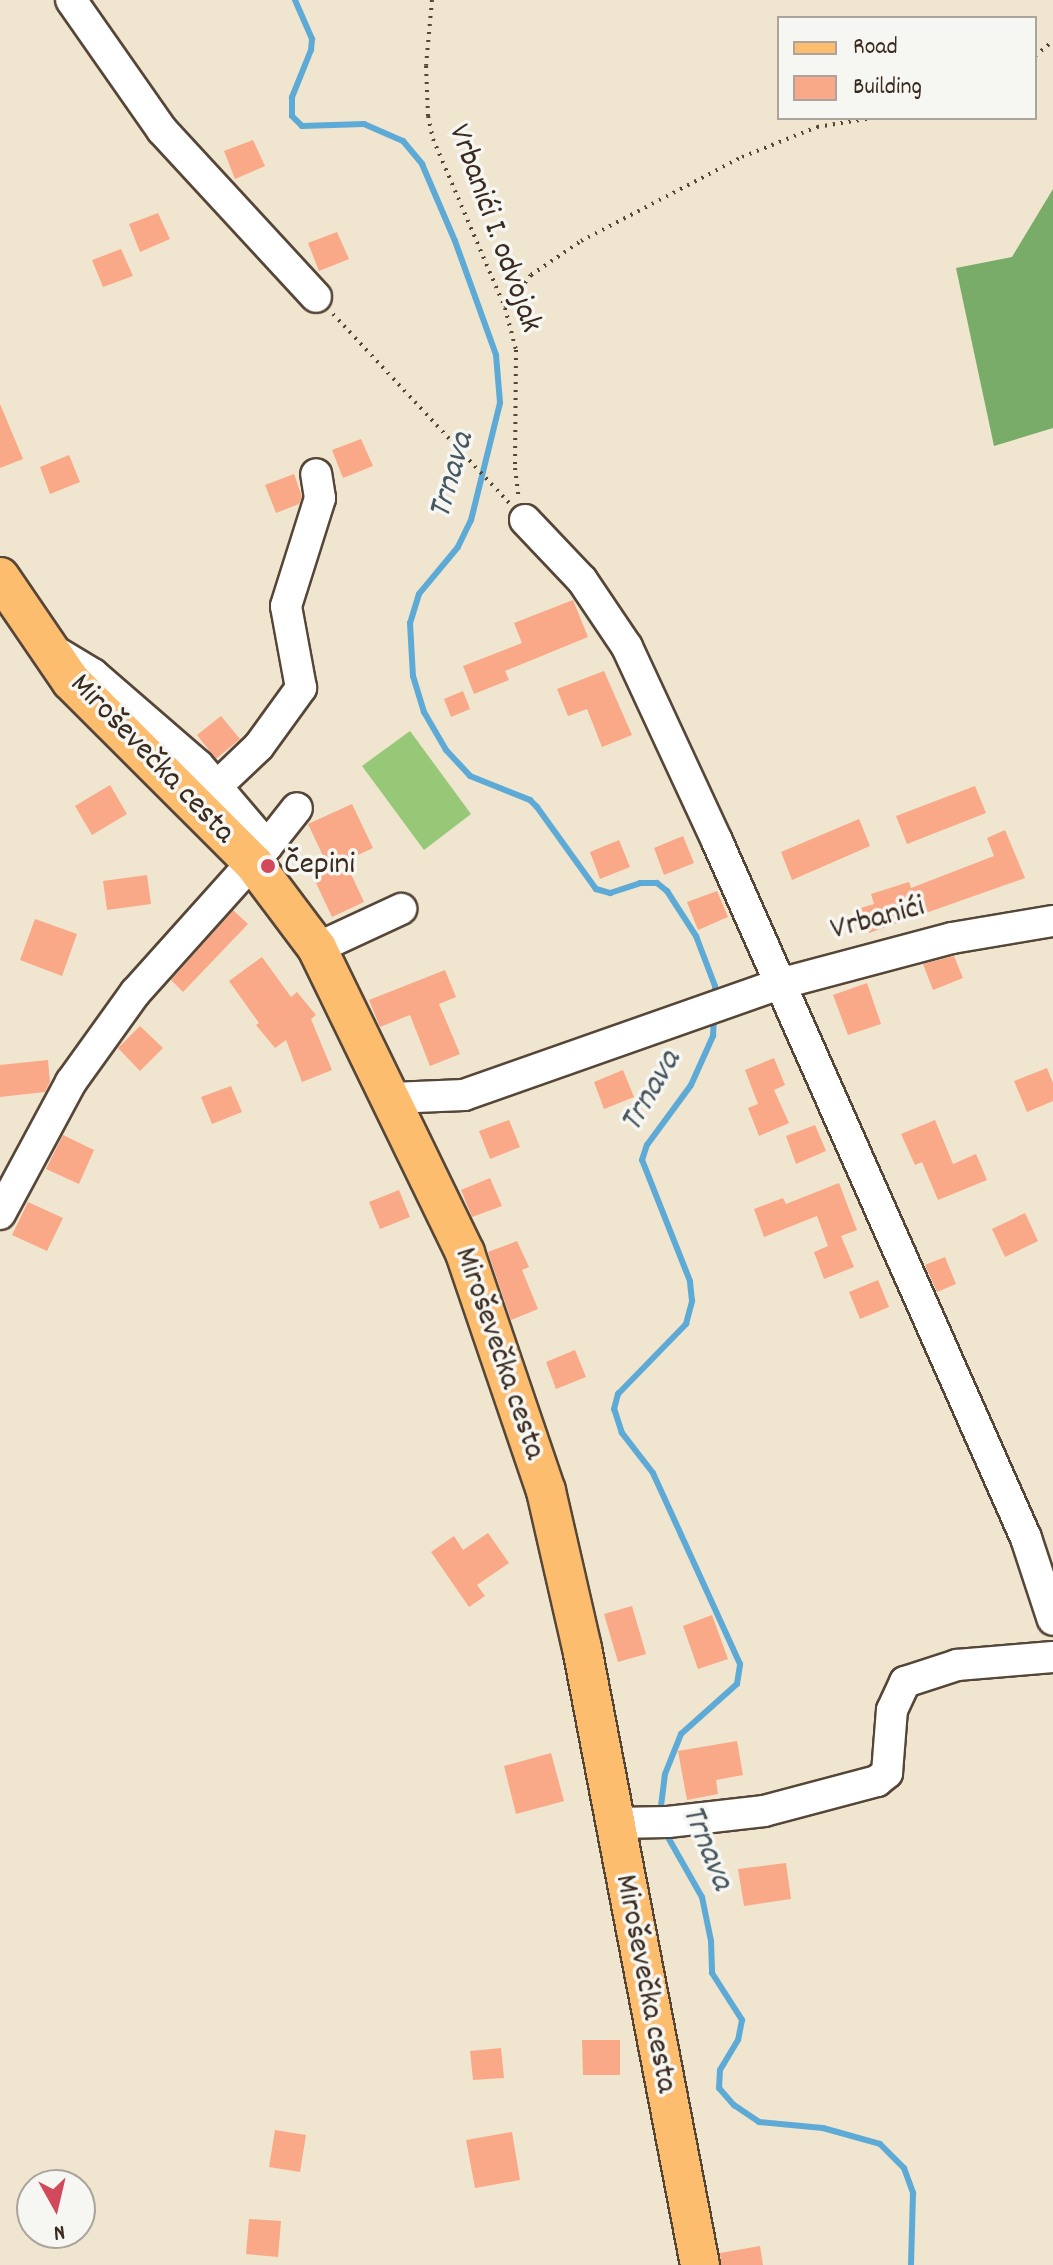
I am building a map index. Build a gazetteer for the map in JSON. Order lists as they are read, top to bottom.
{
  "streets": {
    "main road": ["Miroševečka cesta"],
    "street": ["Vrbanići"],
    "path": ["Vrbanići I. odvojak"]
  },
  "crossings": [
    ["Miroševečka cesta", "Vrbanići"]
  ],
  "water": ["Trnava"],
  "places": ["Čepini"],
  "legend": ["Road", "Building"],
  "north": "bottom"
}
